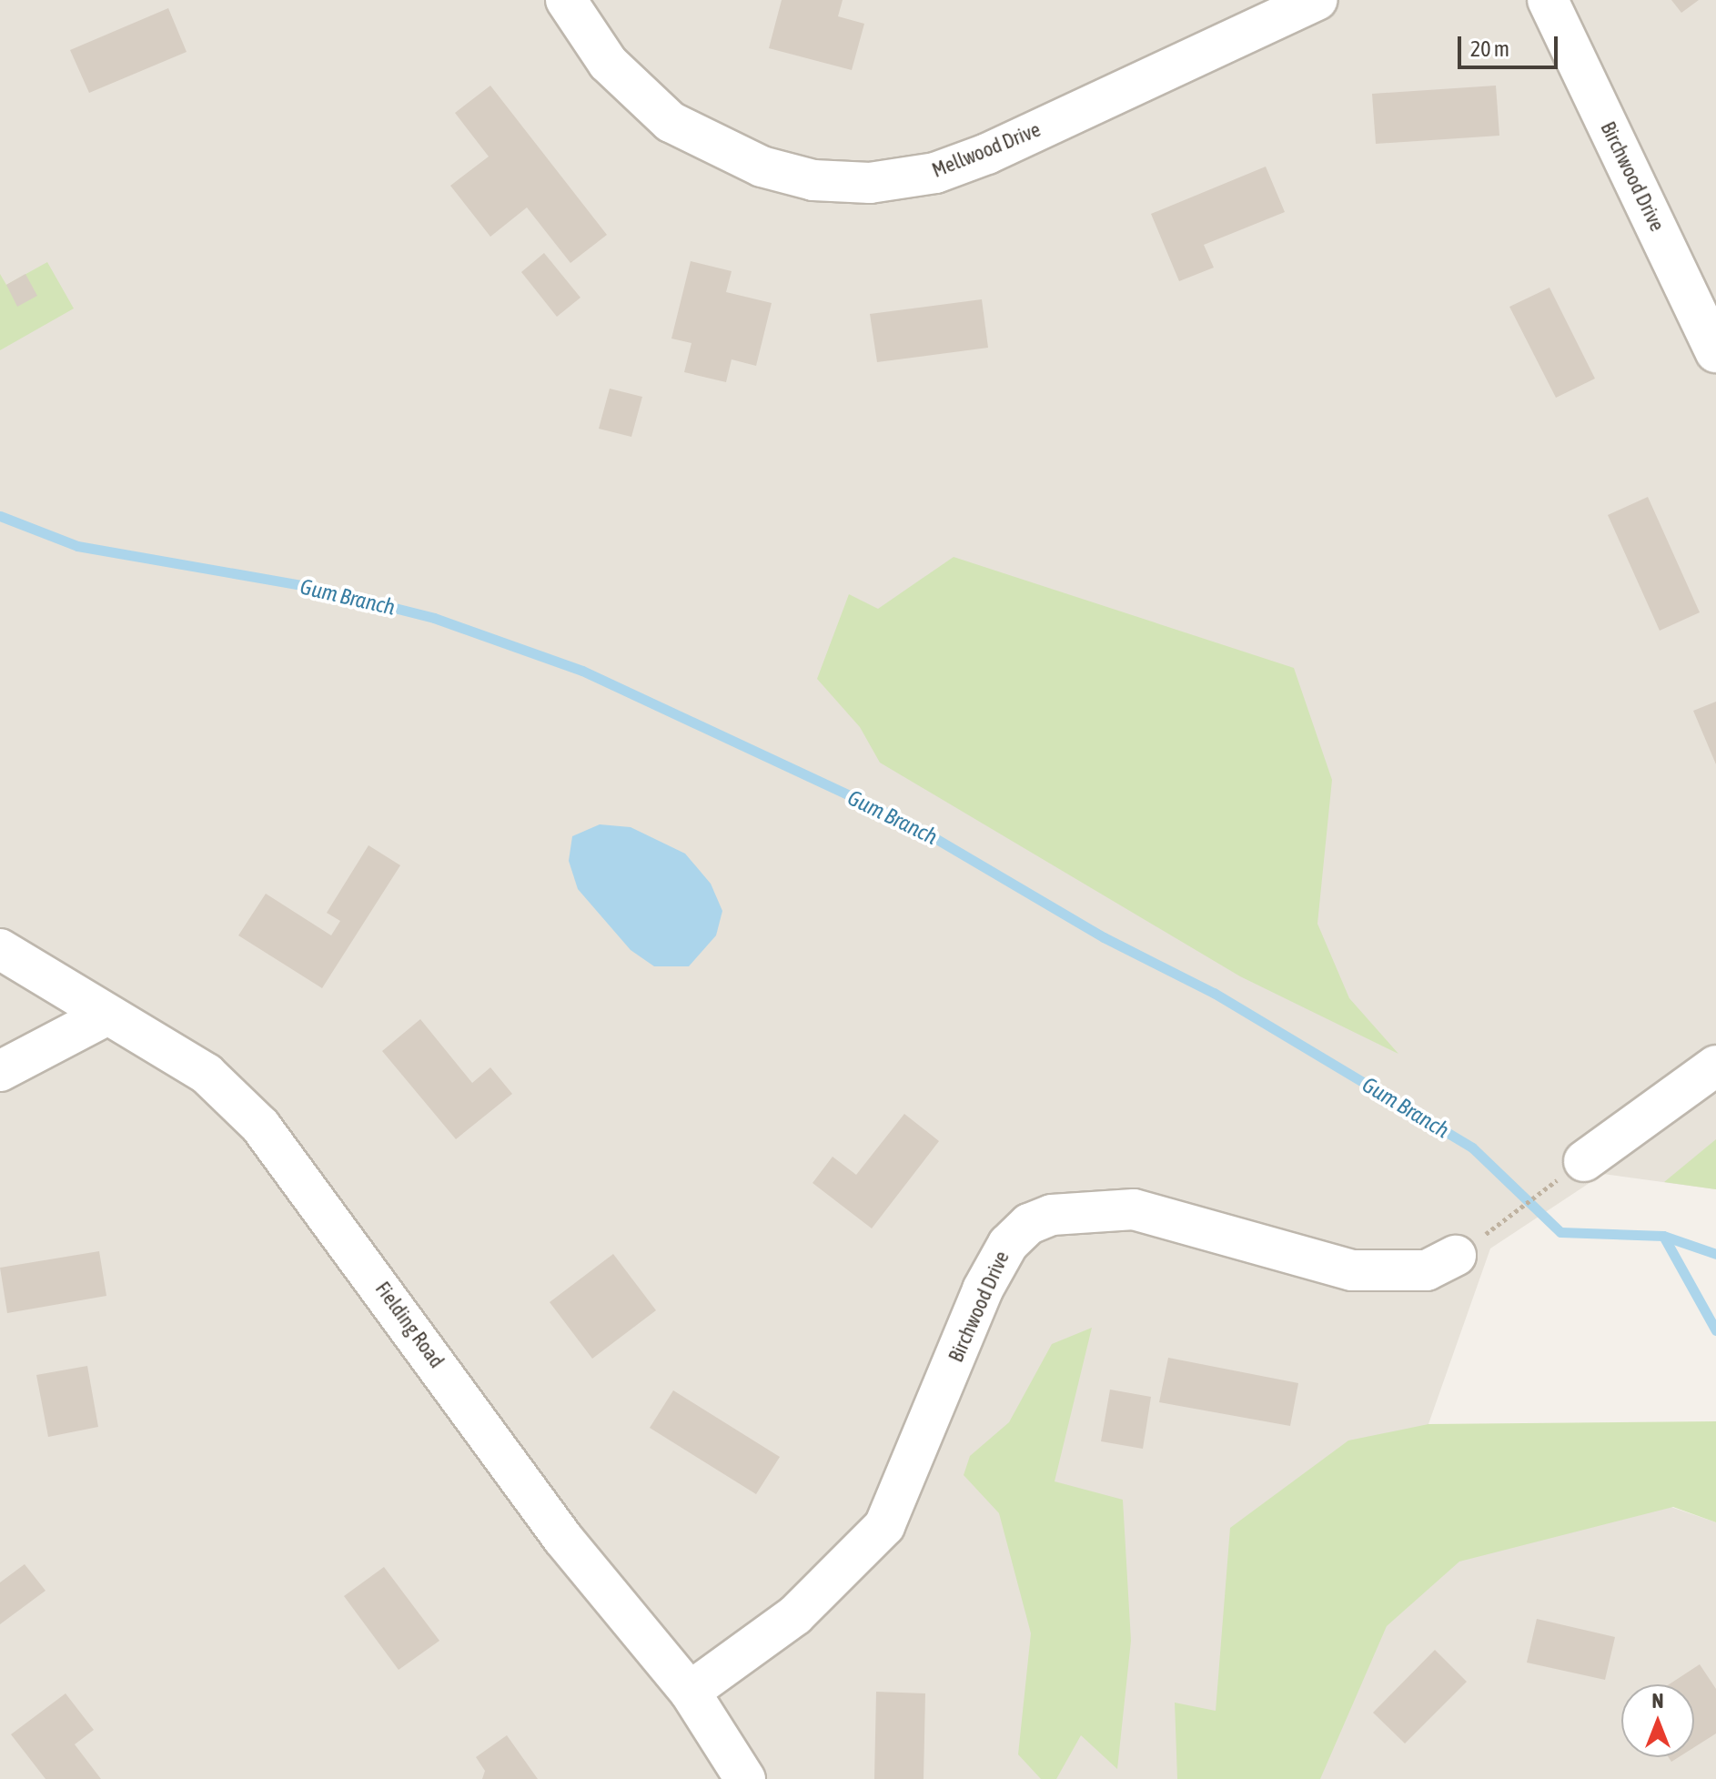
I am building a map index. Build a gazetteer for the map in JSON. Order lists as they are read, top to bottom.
{
  "streets": {
    "street": ["Mellwood Drive", "Birchwood Drive", "Fielding Road"]
  },
  "crossings": [
    ["Birchwood Drive", "Fielding Road"]
  ],
  "water": ["Gum Branch"],
  "scale_bar": "20 m",
  "north": "top"
}
